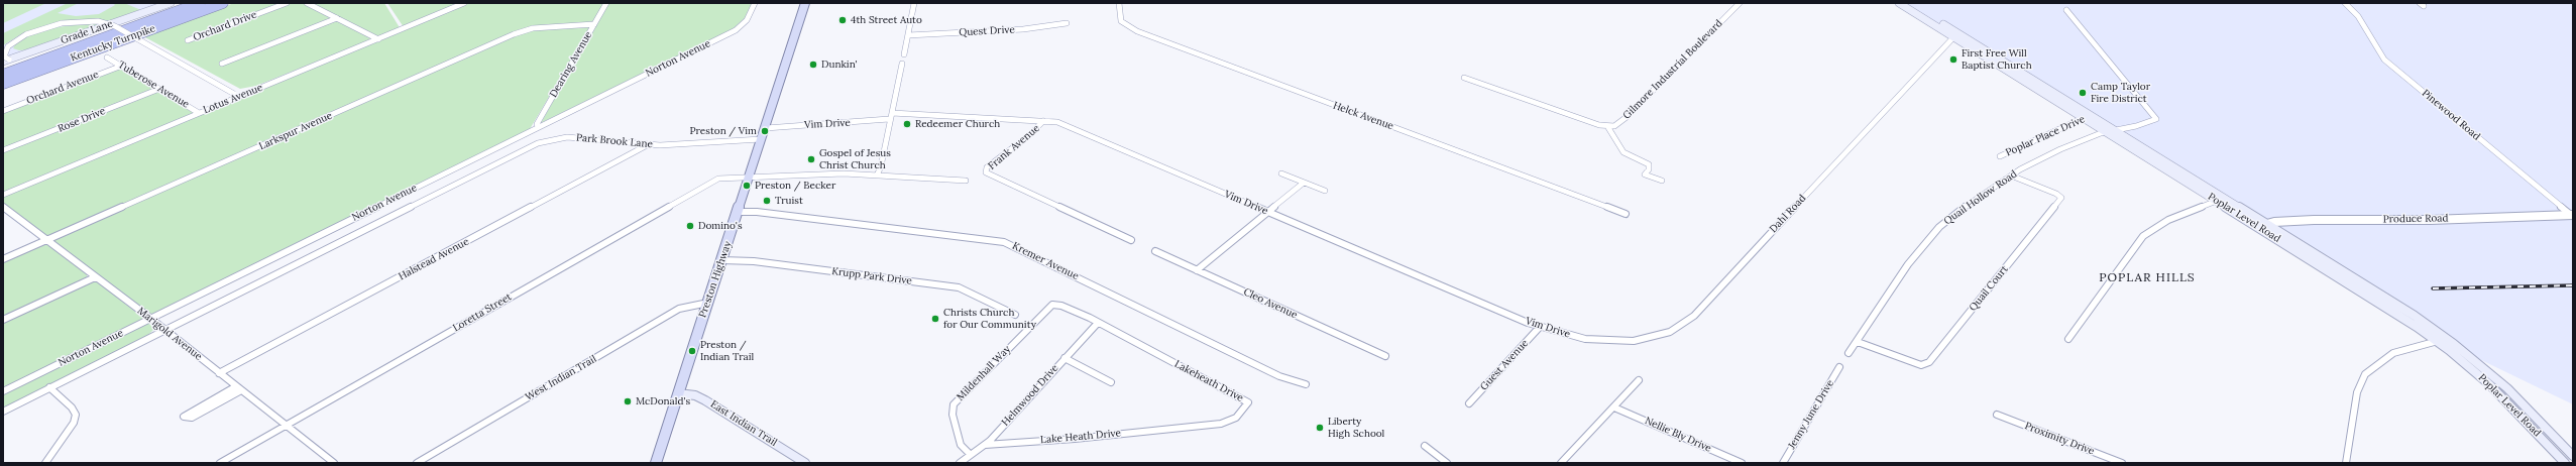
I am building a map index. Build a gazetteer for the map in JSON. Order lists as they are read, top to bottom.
{
  "streets": {
    "highway": ["Kentucky Turnpike"],
    "main road": [
      "Grade Lane",
      "Poplar Level Road",
      "Preston Highway",
      "East Indian Trail"
    ],
    "street": [
      "Orchard Drive",
      "Quest Drive",
      "Norton Avenue",
      "Dearing Avenue",
      "Gilmore Industrial Boulevard",
      "Tuberose Avenue",
      "Orchard Avenue",
      "Lotus Avenue",
      "Pinewood Road",
      "Helck Avenue",
      "Rose Drive",
      "Vim Drive",
      "Larkspur Avenue",
      "Poplar Place Drive",
      "Park Brook Lane",
      "Frank Avenue",
      "Quail Hollow Road",
      "Dahl Road",
      "Produce Road",
      "Halstead Avenue",
      "Kremer Avenue",
      "Krupp Park Drive",
      "Quail Court",
      "Cleo Avenue",
      "Loretta Street",
      "Marigold Avenue",
      "Guest Avenue",
      "Mildenhall Way",
      "West Indian Trail",
      "Lakeheath Drive",
      "Helmwood Drive",
      "Jenny June Drive",
      "Nellie Bly Drive",
      "Lake Heath Drive",
      "Proximity Drive"
    ]
  },
  "crossings": [
    ["Norton Avenue", "Dearing Avenue"],
    ["Norton Avenue", "Park Brook Lane"],
    ["Norton Avenue", "Marigold Avenue"],
    ["Dearing Avenue", "Larkspur Avenue"],
    ["Tuberose Avenue", "Orchard Avenue"],
    ["Tuberose Avenue", "Lotus Avenue"],
    ["Tuberose Avenue", "Rose Drive"],
    ["Pinewood Road", "Produce Road"],
    ["Vim Drive", "Frank Avenue"],
    ["Vim Drive", "Dahl Road"],
    ["Vim Drive", "Preston Highway"],
    ["Vim Drive", "Guest Avenue"],
    ["Larkspur Avenue", "Marigold Avenue"],
    ["Poplar Place Drive", "Poplar Level Road"],
    ["Park Brook Lane", "Halstead Avenue"],
    ["Park Brook Lane", "Preston Highway"],
    ["Quail Hollow Road", "Poplar Level Road"],
    ["Quail Hollow Road", "Quail Court"],
    ["Dahl Road", "Poplar Level Road"],
    ["Poplar Level Road", "Produce Road"],
    ["Halstead Avenue", "Marigold Avenue"],
    ["Kremer Avenue", "Preston Highway"],
    ["Krupp Park Drive", "Preston Highway"],
    ["Preston Highway", "Loretta Street"],
    ["Preston Highway", "West Indian Trail"],
    ["Preston Highway", "East Indian Trail"],
    ["Loretta Street", "Marigold Avenue"],
    ["Mildenhall Way", "Lakeheath Drive"],
    ["Mildenhall Way", "Helmwood Drive"],
    ["Lakeheath Drive", "Helmwood Drive"],
    ["Lakeheath Drive", "Lake Heath Drive"],
    ["Helmwood Drive", "Lake Heath Drive"]
  ],
  "districts": ["POPLAR HILLS"],
  "places": [
    "4th Street Auto",
    "First Free Will Baptist Church",
    "Dunkin'",
    "Camp Taylor Fire District",
    "Redeemer Church",
    "Preston / Vim",
    "Gospel of Jesus Christ Church",
    "Preston / Becker",
    "Truist",
    "Domino's",
    "Christs Church for Our Community",
    "Preston / Indian Trail",
    "McDonald's",
    "Liberty High School"
  ]
}
